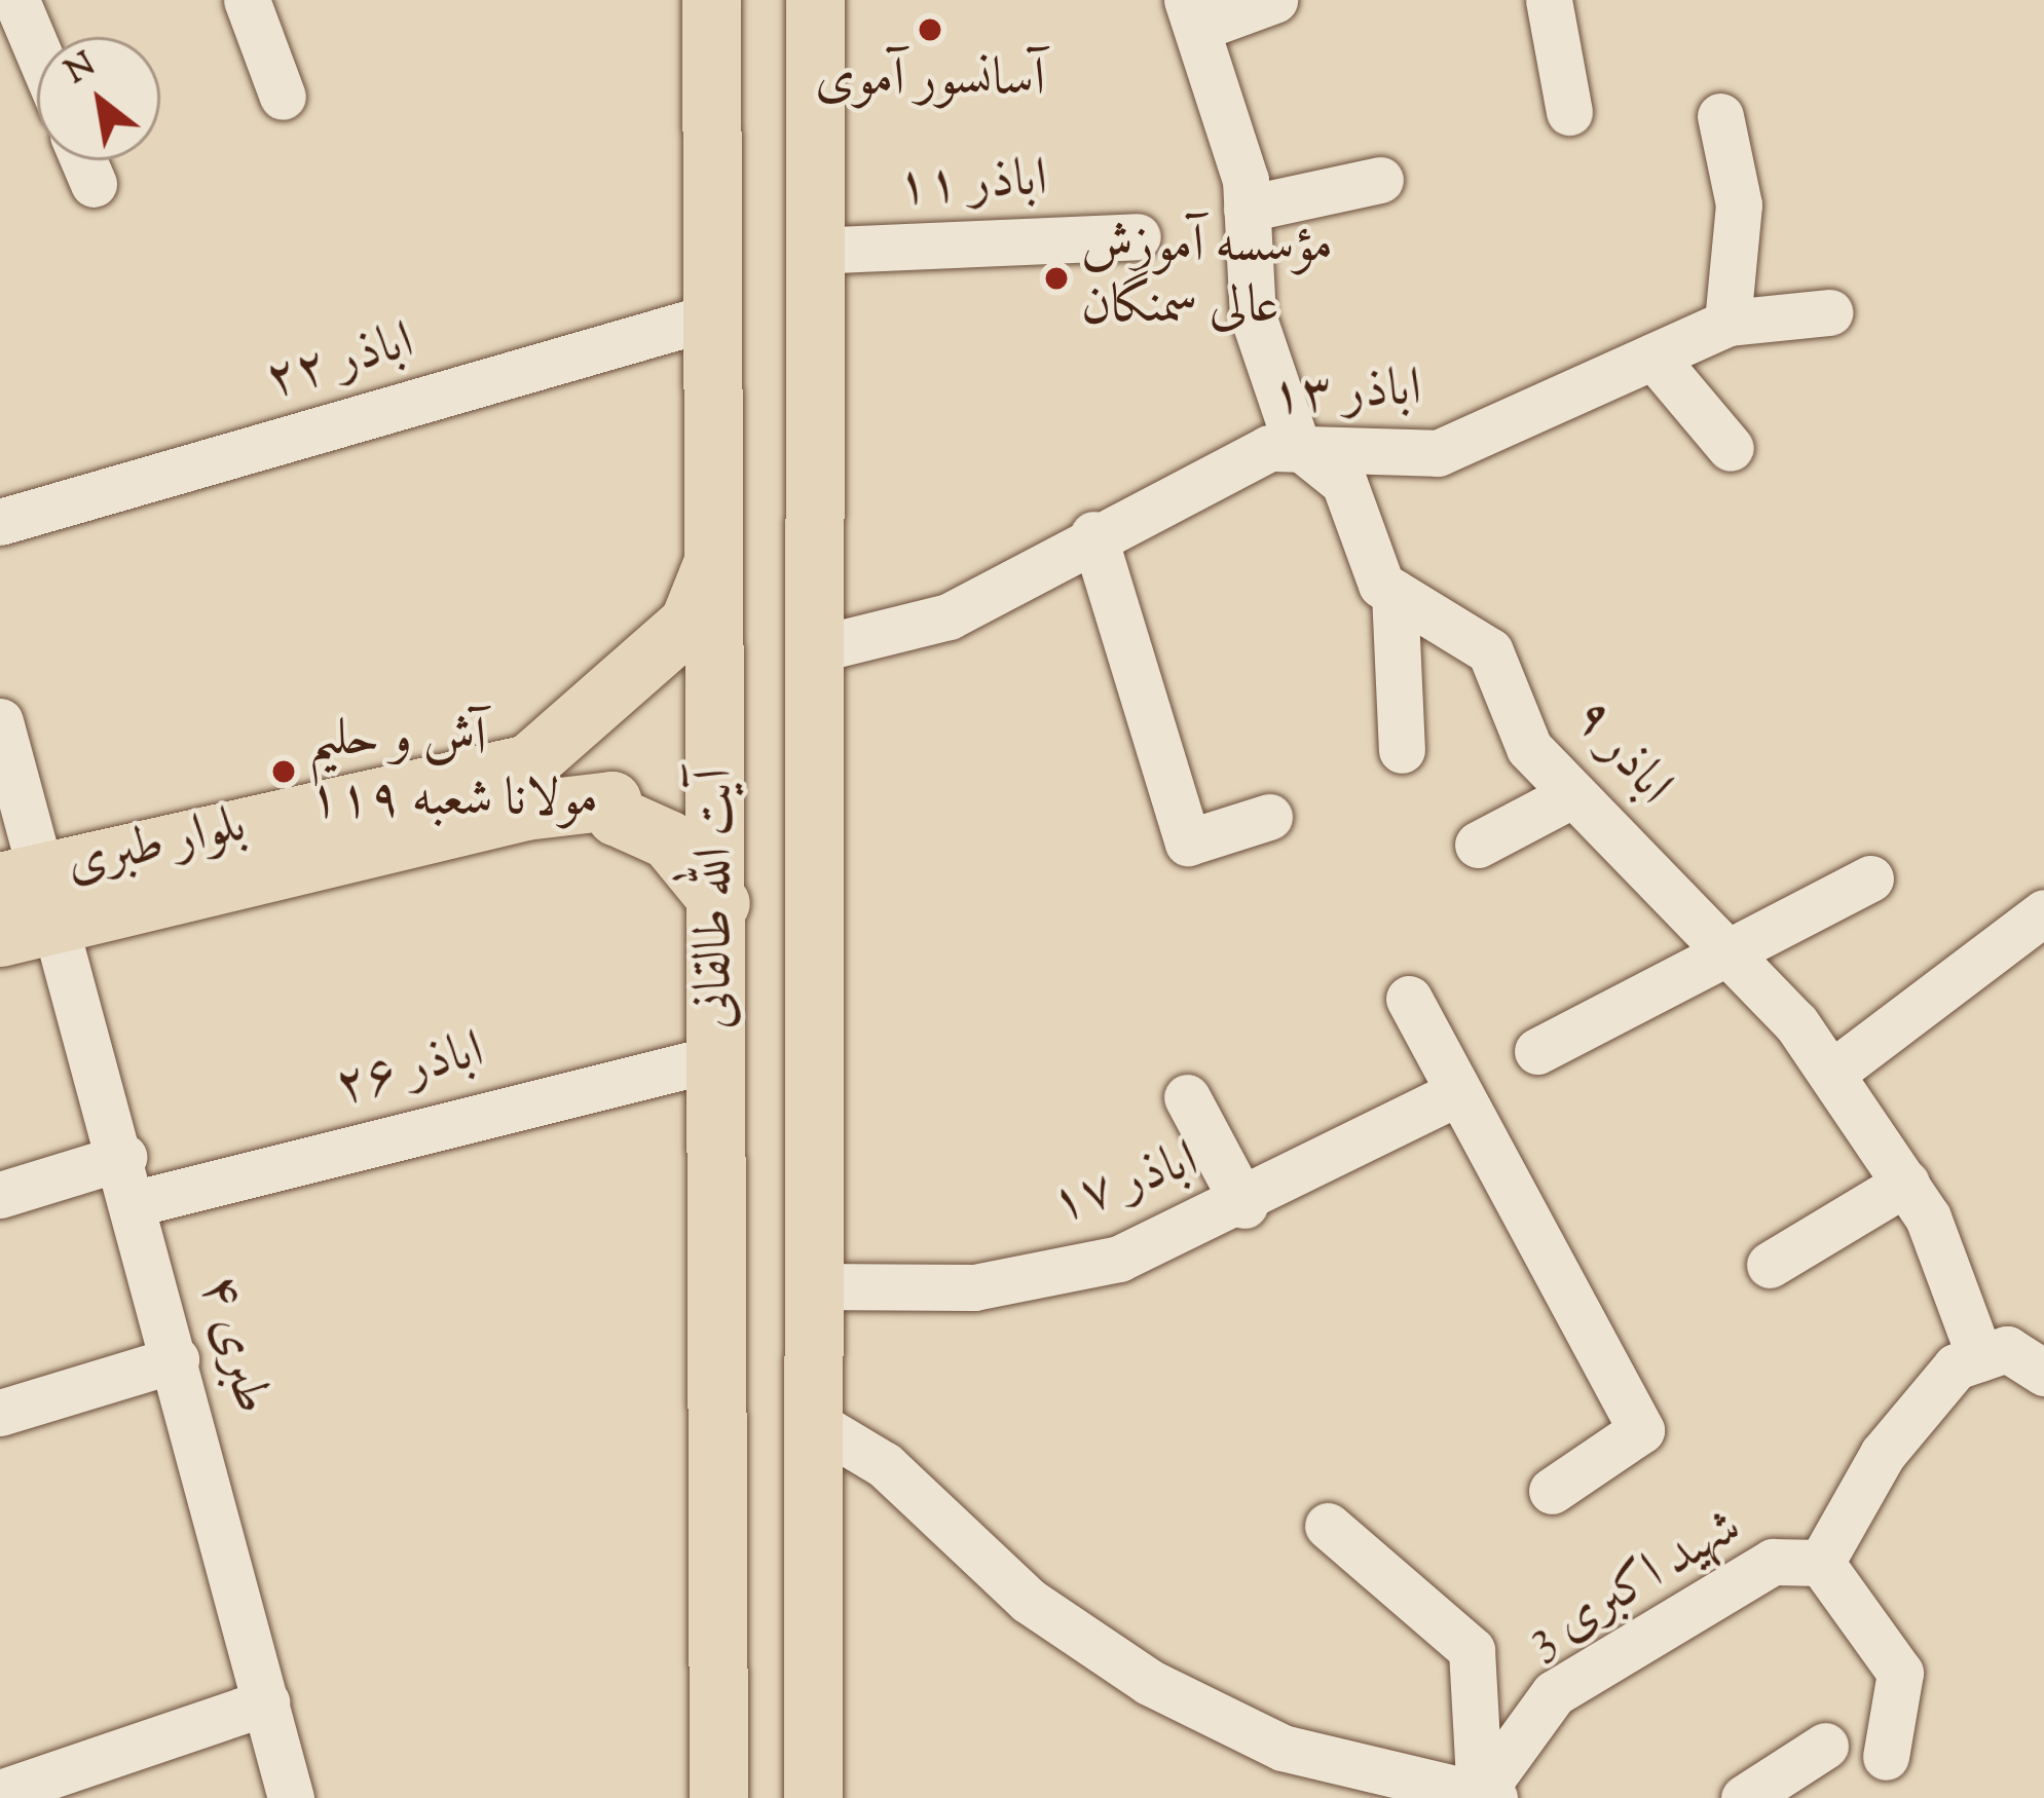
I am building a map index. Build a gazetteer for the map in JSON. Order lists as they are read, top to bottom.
{
  "streets": {
    "main road": ["بلوار طبری", "آیت الله طالقانی"],
    "street": [
      "اباذر ۱۱",
      "اباذر ۲۲",
      "اباذر ۱۳",
      "اباذر ۹",
      "اباذر ۲۶",
      "اباذر ۱۷",
      "طبری ۴",
      "شهید اکبری 3"
    ]
  },
  "crossings": [
    ["اباذر ۱۱", "آیت الله طالقانی"],
    ["اباذر ۲۲", "آیت الله طالقانی"],
    ["اباذر ۱۳", "اباذر ۹"],
    ["اباذر ۱۳", "آیت الله طالقانی"],
    ["بلوار طبری", "آیت الله طالقانی"],
    ["بلوار طبری", "طبری ۴"],
    ["آیت الله طالقانی", "اباذر ۲۶"],
    ["آیت الله طالقانی", "اباذر ۱۷"],
    ["اباذر ۲۶", "طبری ۴"]
  ],
  "places": ["آسانسور آموی", "مؤسسه آموزش عالی سمنگان", "آش و حلیم مولانا شعبه ۱۱۹"],
  "north": "top left"
}
